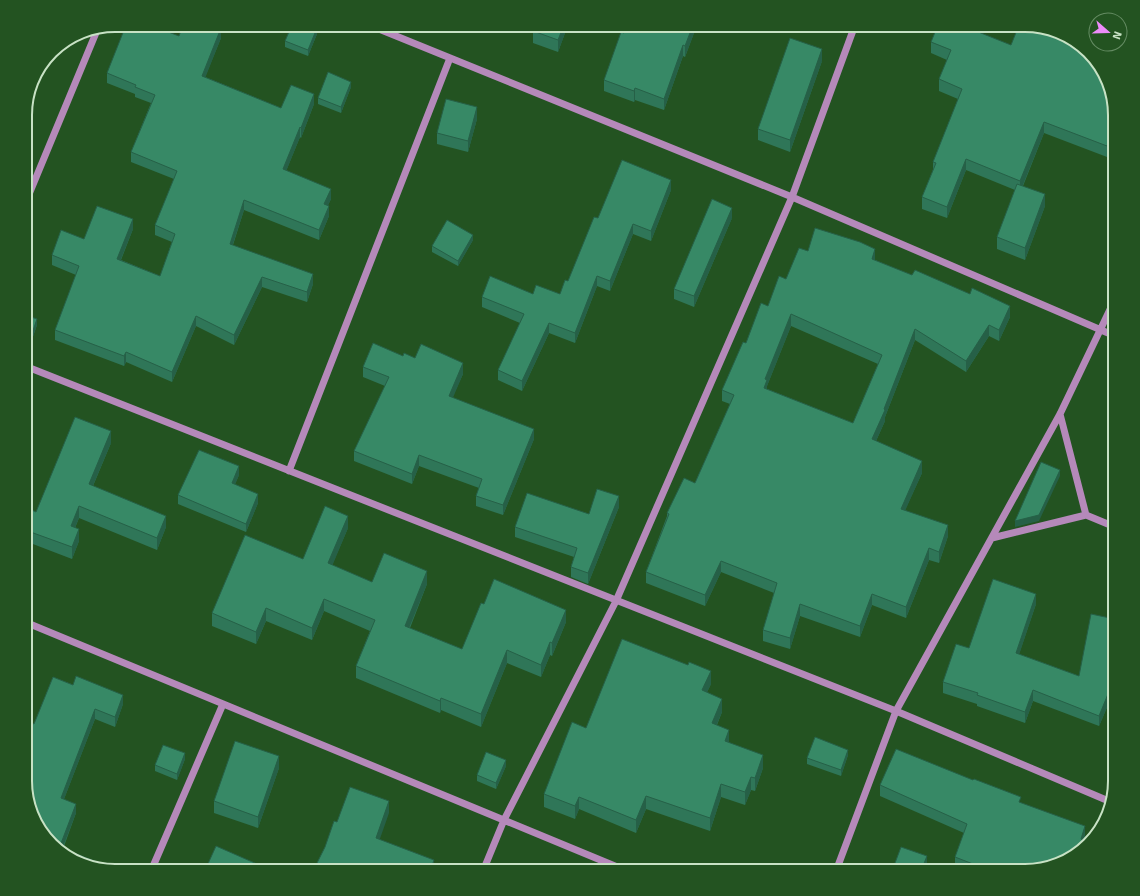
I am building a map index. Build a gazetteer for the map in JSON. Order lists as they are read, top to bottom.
{
  "north": "right"
}
